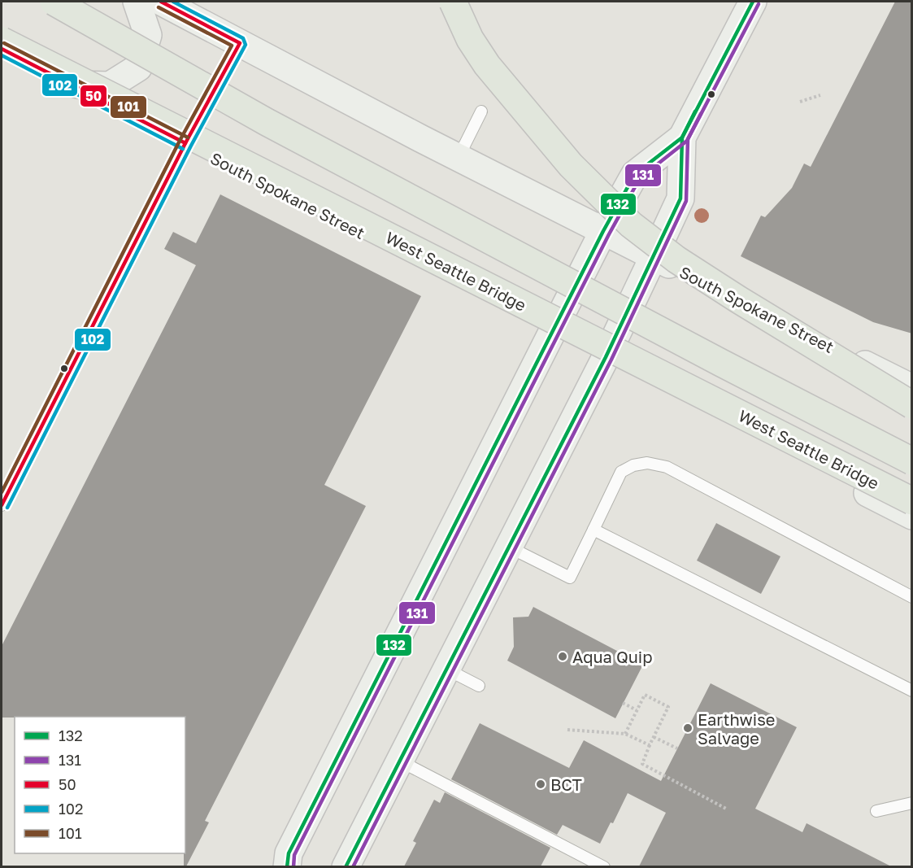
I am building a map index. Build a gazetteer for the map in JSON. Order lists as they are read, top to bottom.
{
  "streets": {
    "highway": ["West Seattle Bridge"],
    "main road": ["South Spokane Street"]
  },
  "places": ["Aqua Quip", "Earthwise Salvage", "BCT"],
  "lines": [
    "transit line 132",
    "transit line 50",
    "transit line 102",
    "transit line 131",
    "transit line 101"
  ],
  "legend": [
    "132",
    "131",
    "50",
    "102",
    "101"
  ]
}
